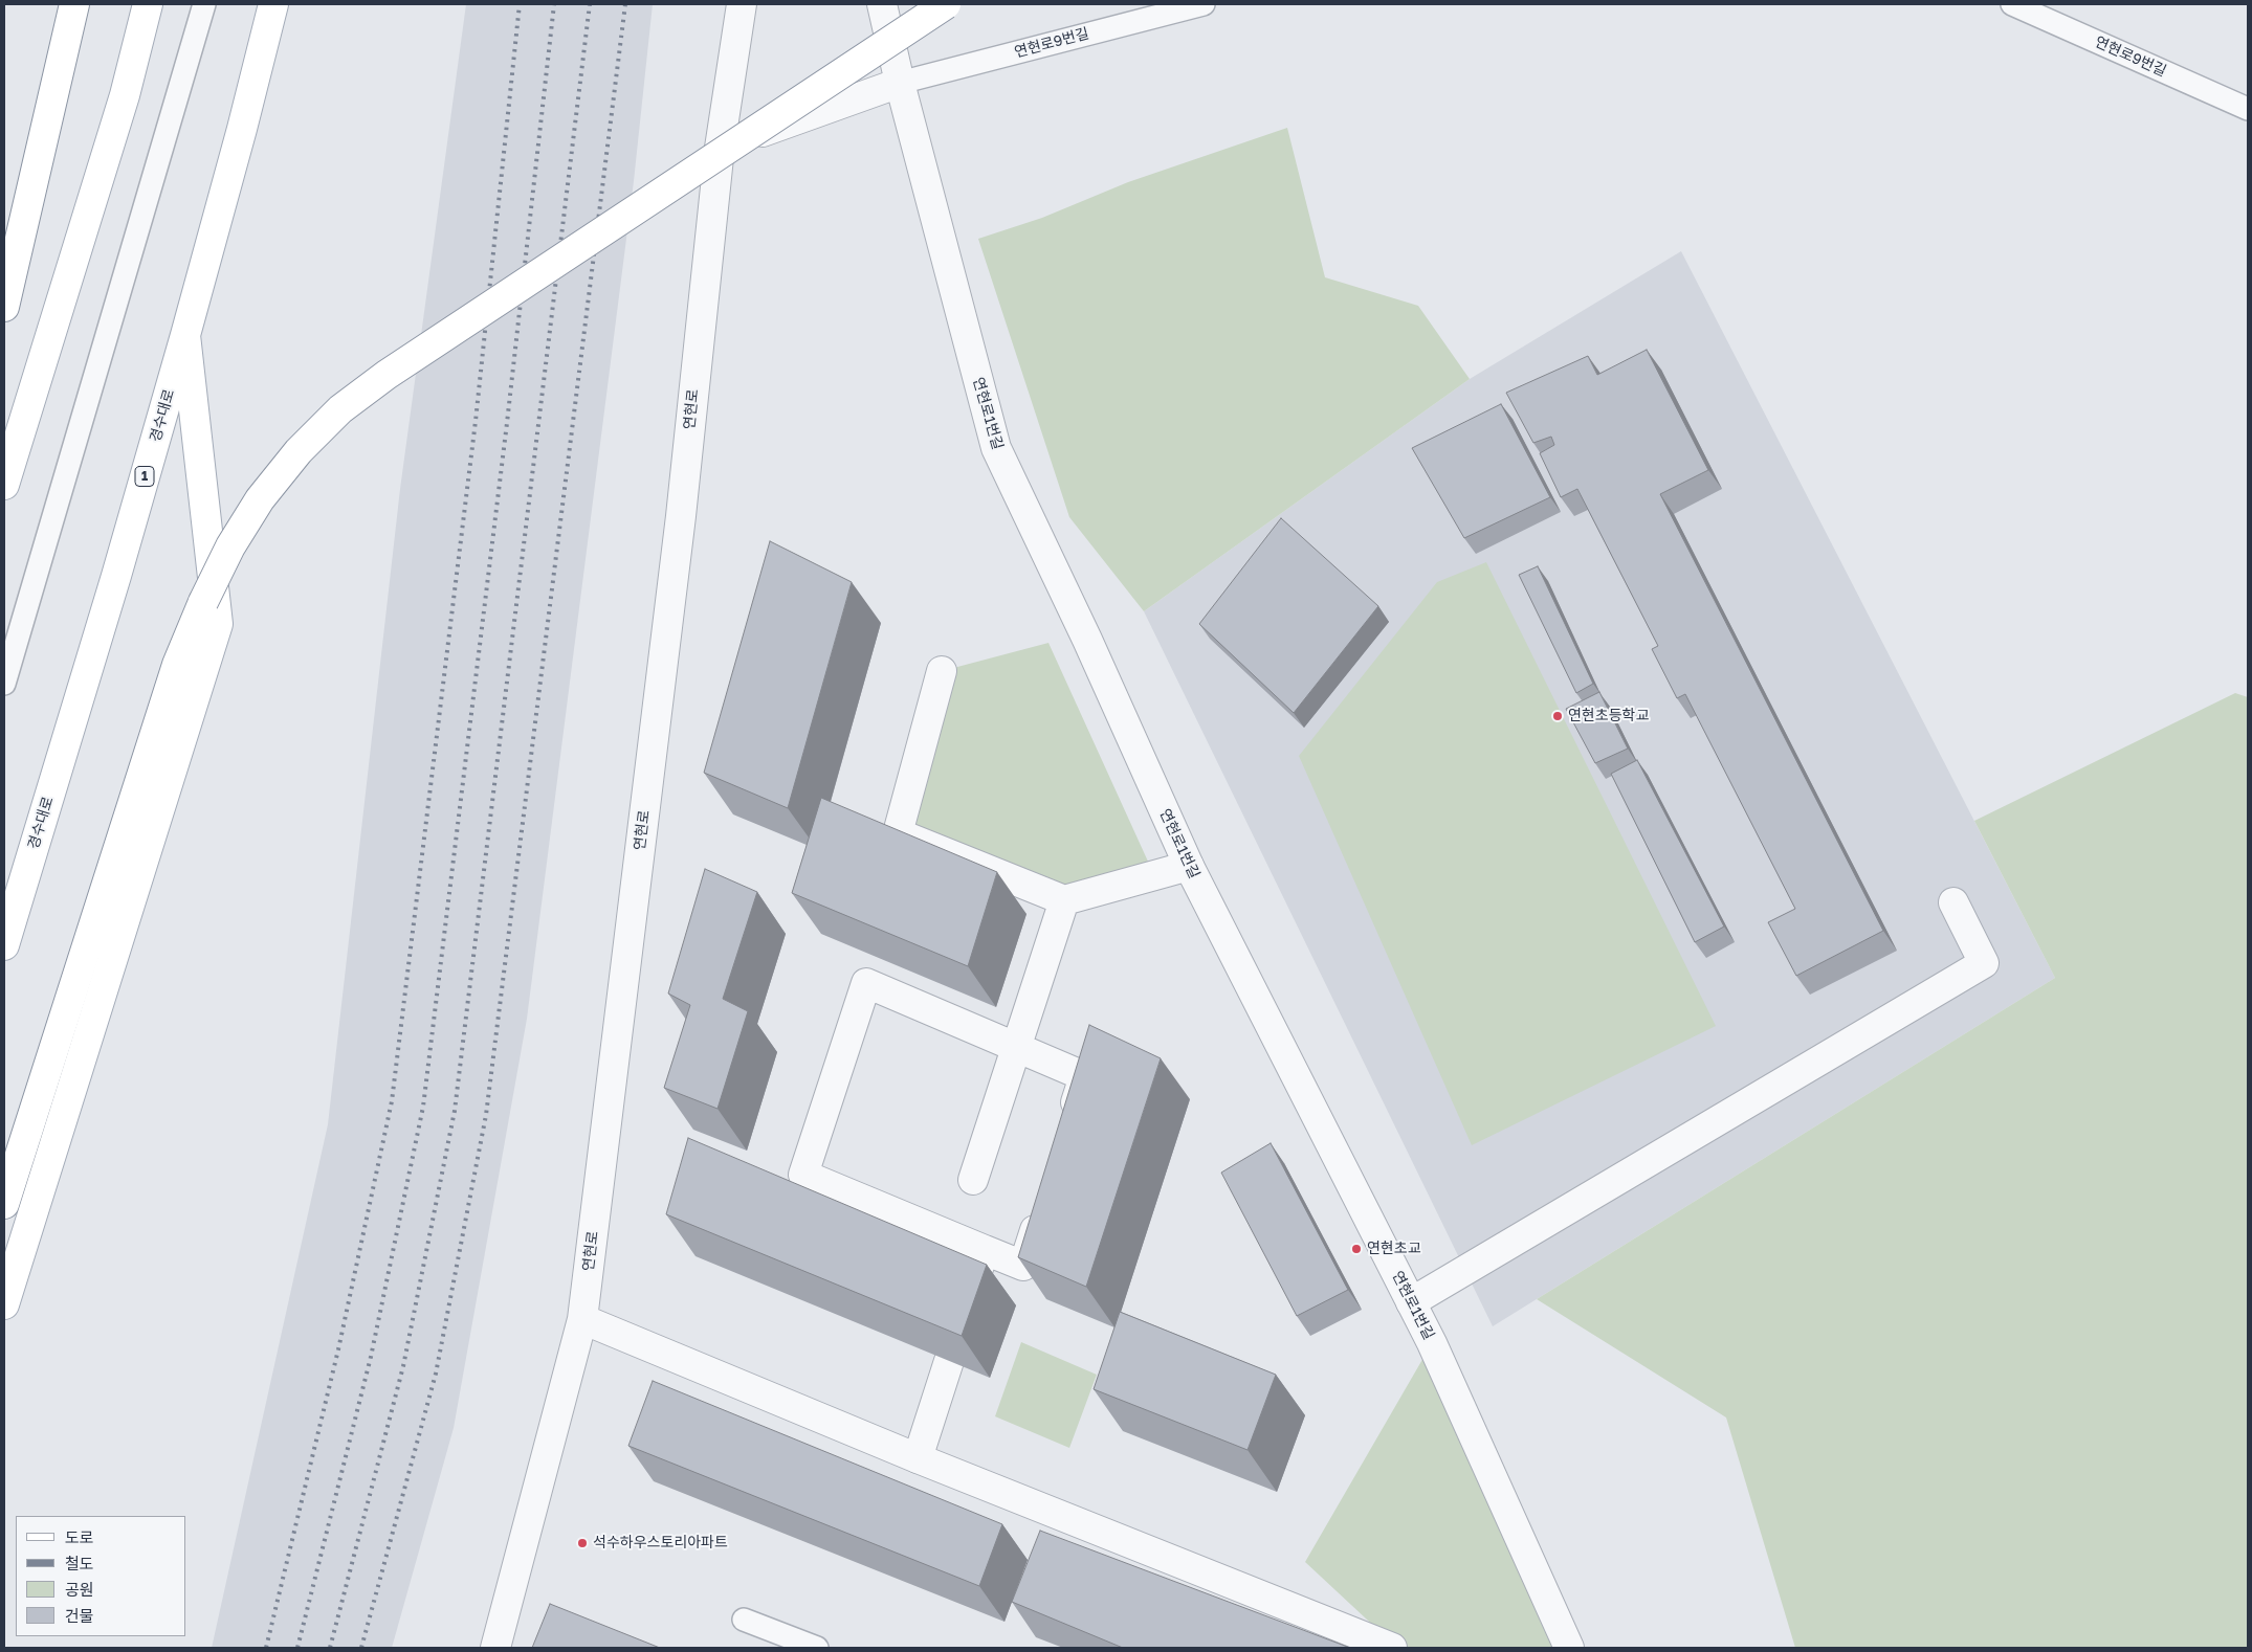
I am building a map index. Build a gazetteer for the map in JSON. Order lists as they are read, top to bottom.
{
  "streets": {
    "main road": ["경수대로", "1"],
    "street": ["연현로", "연현로1번길"],
    "lane": ["연현로9번길"]
  },
  "crossings": [
    ["연현로9번길", "연현로1번길"]
  ],
  "places": ["연현초등학교", "연현초교", "석수하우스토리아파트"],
  "legend": [
    "도로",
    "철도",
    "공원",
    "건물"
  ]
}
